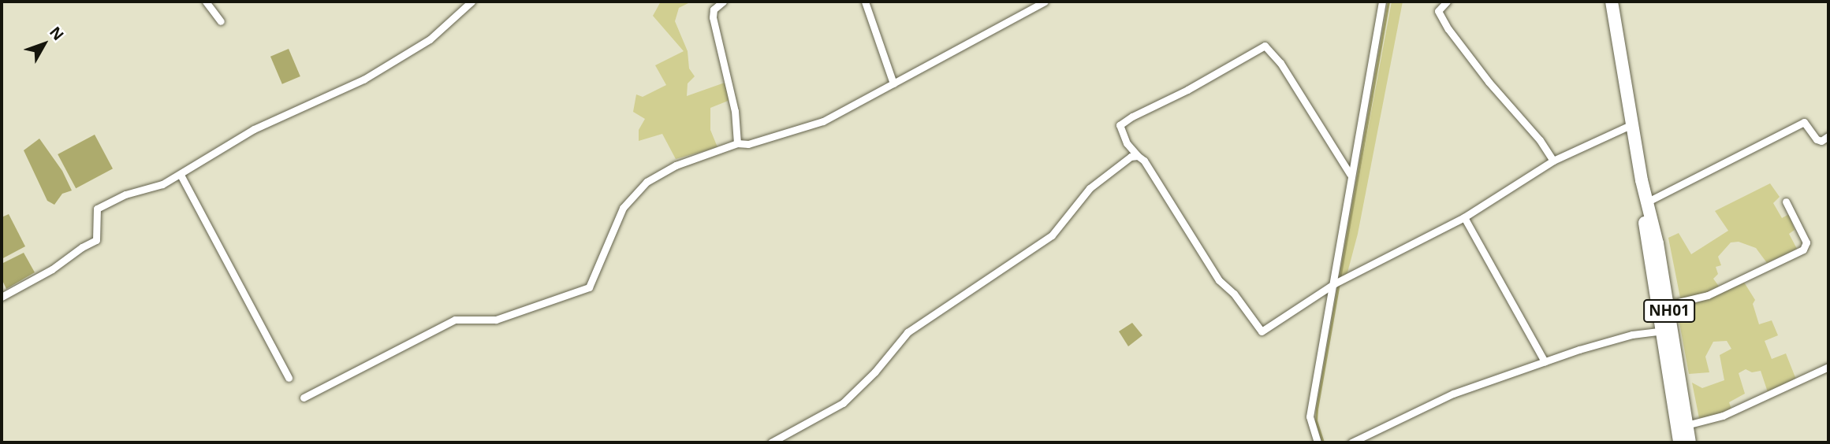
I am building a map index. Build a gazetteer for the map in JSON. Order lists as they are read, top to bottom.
{
  "streets": {
    "highway": ["NH01"]
  },
  "north": "top right"
}
